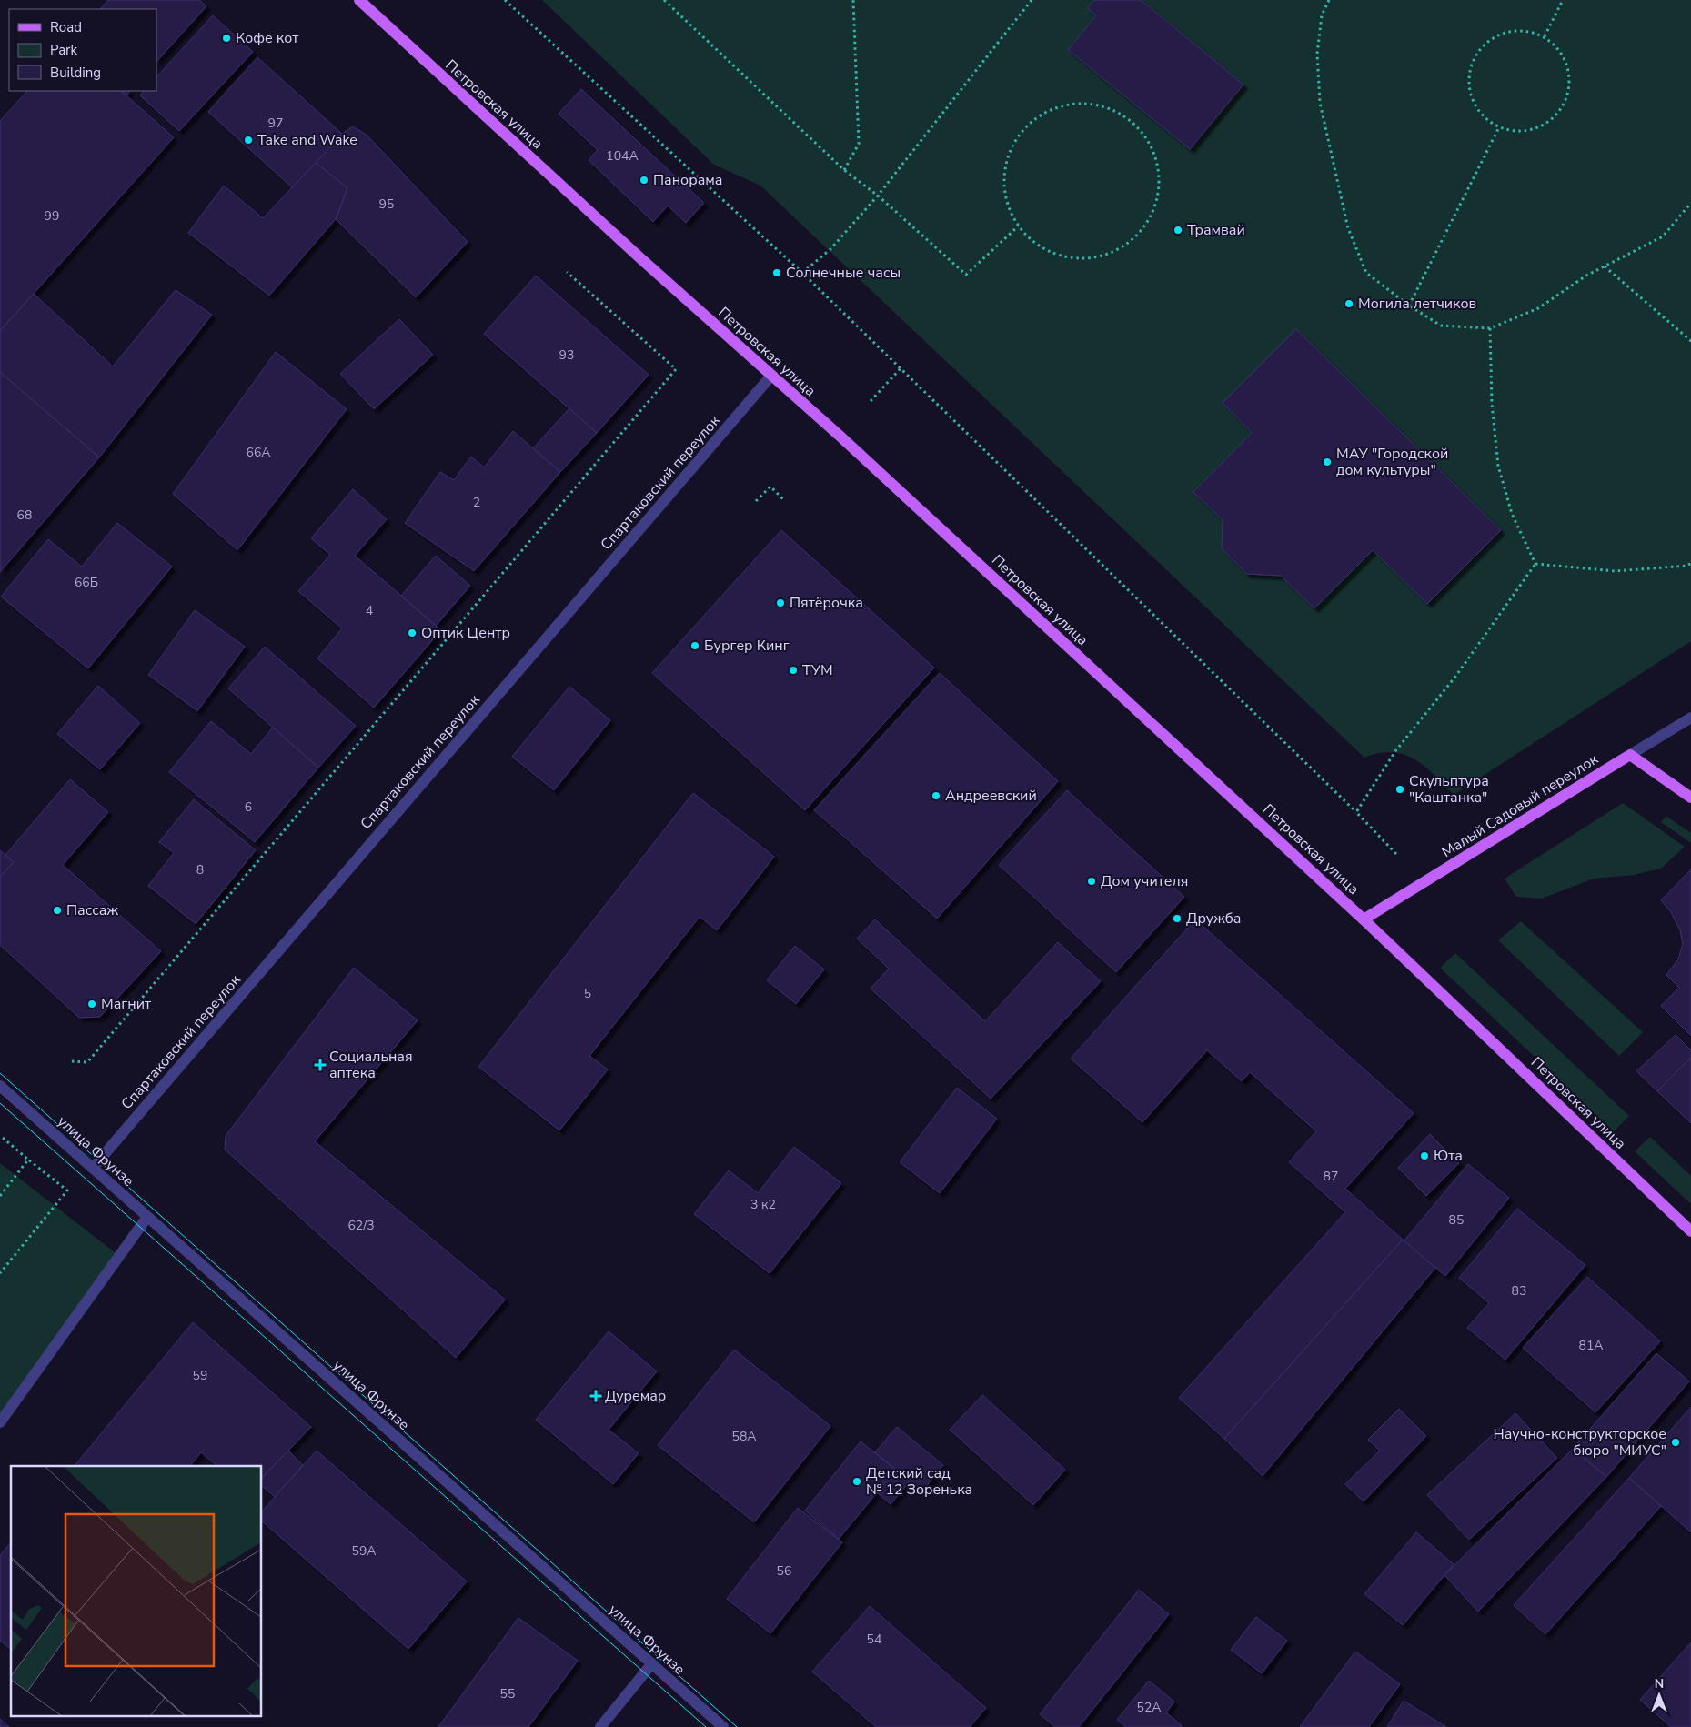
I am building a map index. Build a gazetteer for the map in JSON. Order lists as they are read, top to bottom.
{
  "streets": {
    "main road": ["Петровская улица", "Малый Садовый переулок"],
    "street": ["Спартаковский переулок", "улица Фрунзе"]
  },
  "crossings": [
    ["Петровская улица", "Спартаковский переулок"],
    ["Петровская улица", "Малый Садовый переулок"],
    ["Спартаковский переулок", "улица Фрунзе"]
  ],
  "places": {
    "other": [
      "Кофе кот",
      "Take and Wake",
      "Панорама",
      "Трамвай",
      "Солнечные часы",
      "Могила летчиков",
      "МАУ \"Городской дом культуры\"",
      "Пятёрочка",
      "Оптик Центр",
      "Бургер Кинг",
      "ТУМ",
      "Скульптура \"Каштанка\"",
      "Андреевский",
      "Дом учителя",
      "Пассаж",
      "Дружба",
      "Магнит",
      "Юта",
      "Научно-конструкторское бюро \"МИУС\"",
      "Детский сад № 12 Зоренька"
    ],
    "health": ["Социальная аптека", "Дуремар"]
  },
  "house_numbers": [
    "97",
    "104А",
    "95",
    "99",
    "93",
    "66А",
    "2",
    "68",
    "66Б",
    "4",
    "6",
    "8",
    "5",
    "87",
    "3 к2",
    "85",
    "62/3",
    "83",
    "81А",
    "59",
    "58А",
    "59А",
    "56",
    "54",
    "55",
    "52А"
  ],
  "legend": ["Road", "Park", "Building"],
  "north": "top"
}
